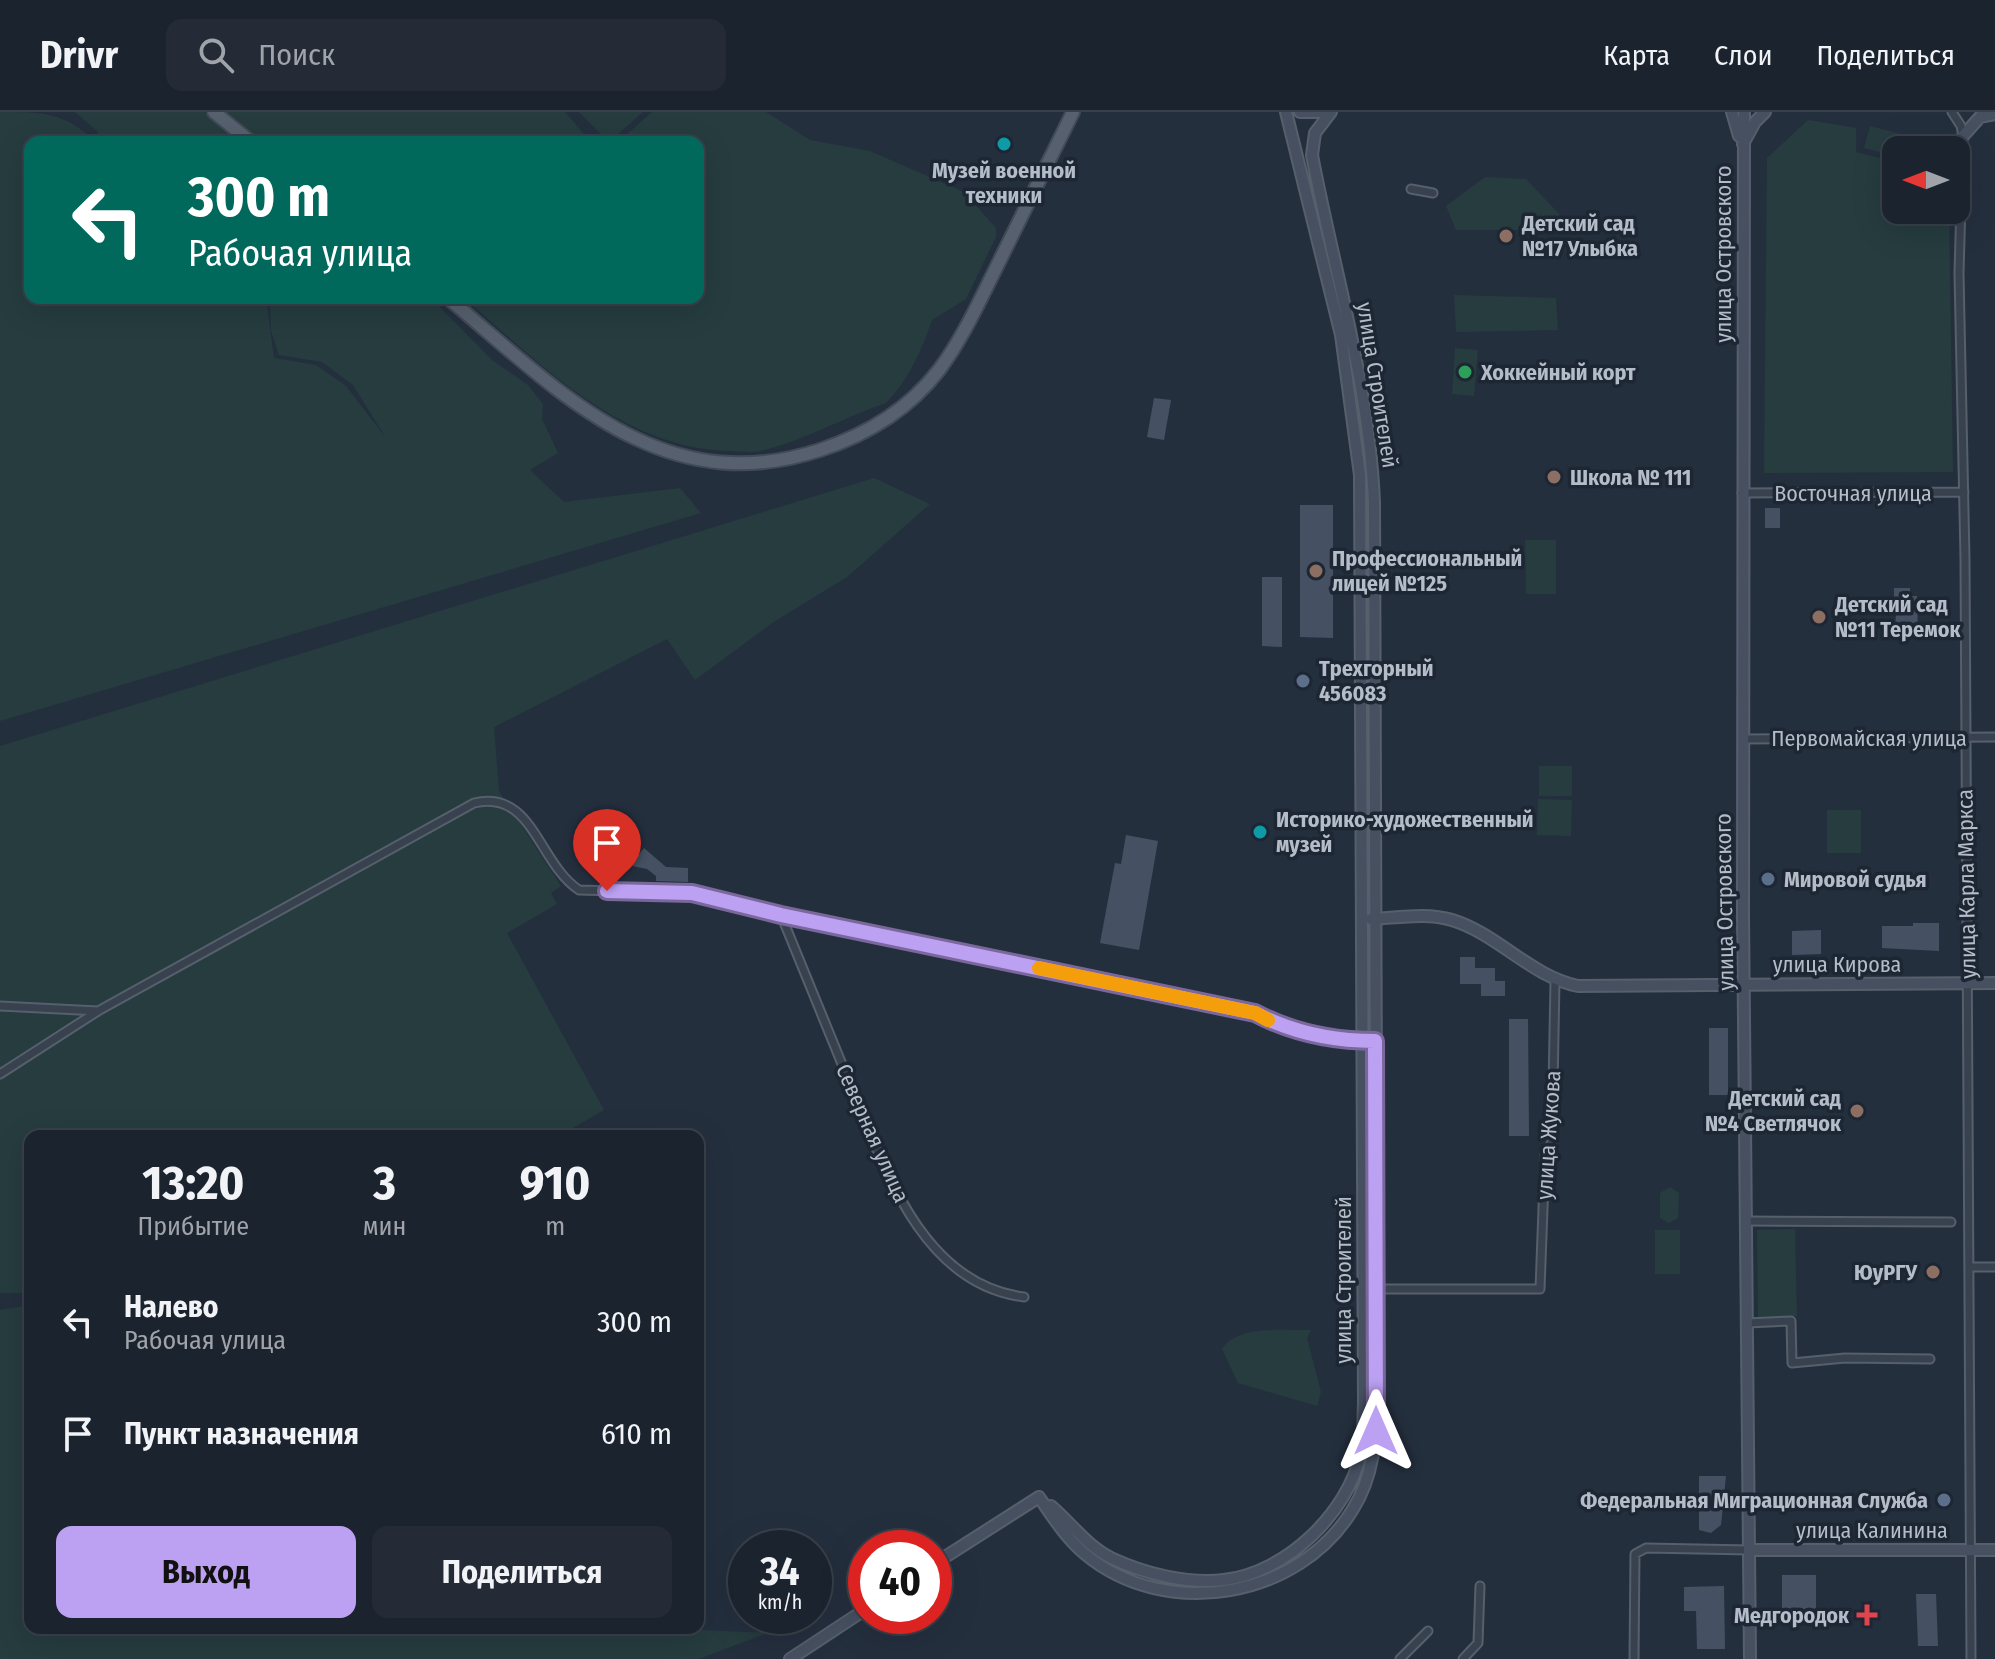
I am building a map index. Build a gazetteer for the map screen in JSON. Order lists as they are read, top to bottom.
{
  "streets": {
    "street": [
      "улица Островского",
      "улица Строителей",
      "Восточная улица",
      "Первомайская улица",
      "улица Карла Маркса",
      "улица Кирова",
      "Северная улица",
      "улица Жукова",
      "улица Калинина"
    ]
  },
  "crossings": [
    ["улица Островского", "Восточная улица"],
    ["улица Островского", "Первомайская улица"],
    ["улица Островского", "улица Кирова"],
    ["улица Островского", "улица Калинина"],
    ["улица Строителей", "улица Кирова"],
    ["улица Строителей", "улица Жукова"],
    ["Восточная улица", "улица Карла Маркса"],
    ["Первомайская улица", "улица Карла Маркса"],
    ["улица Карла Маркса", "улица Кирова"],
    ["улица Карла Маркса", "улица Калинина"],
    ["улица Кирова", "улица Жукова"]
  ],
  "places": {
    "other": [
      "Музей военной техники",
      "Детский сад №17 Улыбка",
      "Хоккейный корт",
      "Школа № 111",
      "Профессиональный лицей №125",
      "Детский сад №11 Теремок",
      "Трехгорный 456083",
      "Историко-художественный музей",
      "Мировой судья",
      "Детский сад №4 Светлячок",
      "ЮуРГУ",
      "Федеральная Миграционная Служба"
    ],
    "health": ["Медгородок"]
  },
  "north": "left",
  "page": {
    "header": "Drivr",
    "search": "Поиск",
    "nav": ["Карта", "Слои", "Поделиться"],
    "turn": ["300 m", "Рабочая улица"],
    "eta": [
      "13:20",
      "Прибытие",
      "3",
      "мин",
      "910",
      "m"
    ],
    "list": [
      {
        "name": "Налево",
        "note": "Рабочая улица",
        "value": "300 m"
      },
      {
        "name": "Пункт назначения",
        "value": "610 m"
      }
    ],
    "buttons": ["Выход", "Поделиться"],
    "speed": "34 km/h",
    "limit": "40"
  }
}
